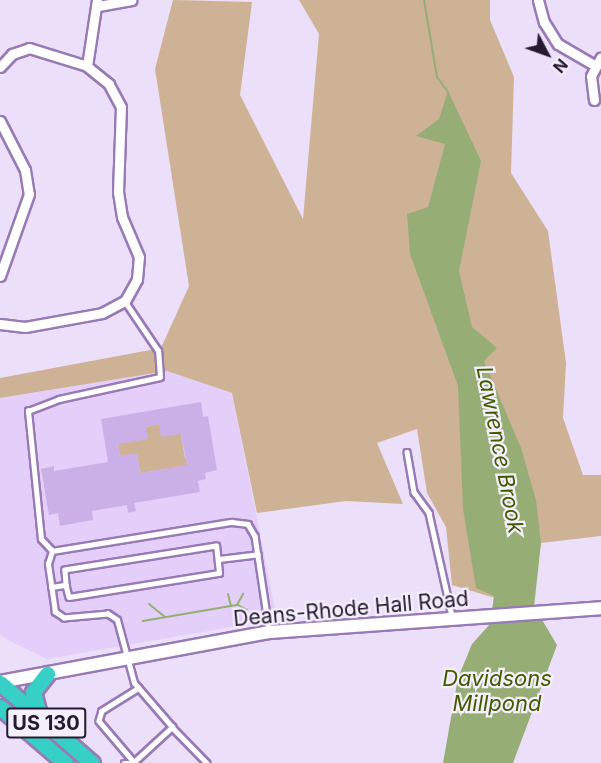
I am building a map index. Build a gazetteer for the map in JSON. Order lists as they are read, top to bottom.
{
  "streets": {
    "highway": ["US 130"],
    "street": ["Deans-Rhode Hall Road"]
  },
  "crossings": [
    ["Deans-Rhode Hall Road", "US 130"]
  ],
  "water": ["Lawrence Brook", "Davidsons Millpond"],
  "north": "bottom right"
}
